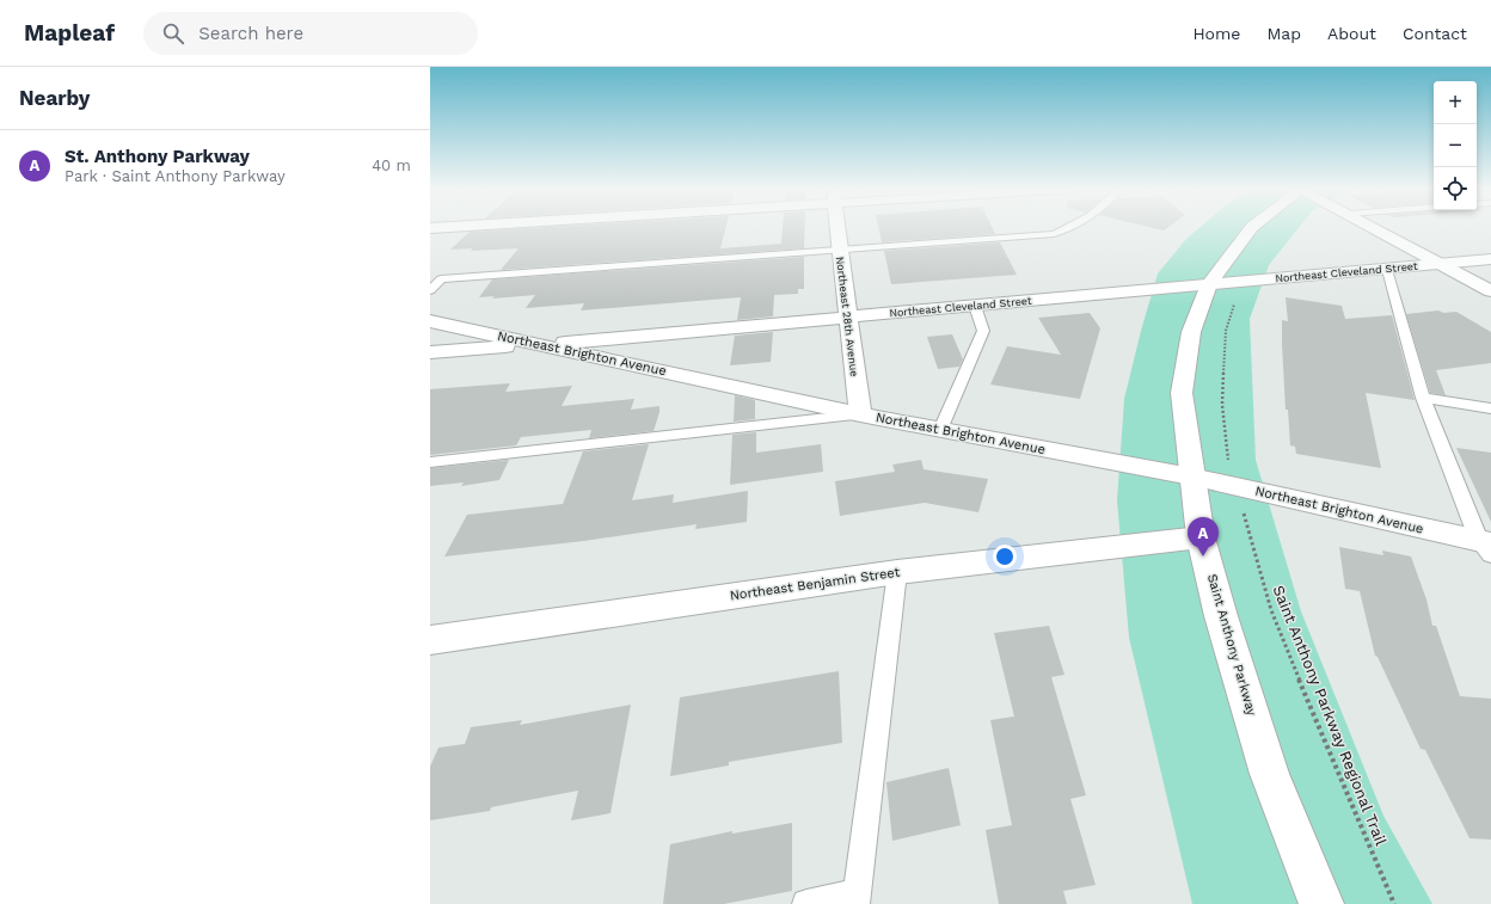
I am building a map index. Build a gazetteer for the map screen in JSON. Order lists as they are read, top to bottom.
{
  "streets": {
    "street": [
      "Northeast Cleveland Street",
      "Northeast 28th Avenue",
      "Northeast Brighton Avenue",
      "Northeast Benjamin Street",
      "Saint Anthony Parkway"
    ],
    "path": ["Saint Anthony Parkway Regional Trail"]
  },
  "crossings": [
    ["Northeast Cleveland Street", "Northeast 28th Avenue"],
    ["Northeast Cleveland Street", "Northeast Brighton Avenue"],
    ["Northeast Cleveland Street", "Saint Anthony Parkway"],
    ["Northeast 28th Avenue", "Northeast Brighton Avenue"],
    ["Northeast Brighton Avenue", "Saint Anthony Parkway"],
    ["Northeast Benjamin Street", "Saint Anthony Parkway"]
  ],
  "page": {
    "header": "Mapleaf",
    "search": "Search here",
    "nav": [
      "Home",
      "Map",
      "About",
      "Contact"
    ],
    "heading": "Nearby",
    "map_buttons": ["+", "−"],
    "list": [
      {
        "mark": "A",
        "name": "St. Anthony Parkway",
        "note": "Park · Saint Anthony Parkway",
        "value": "40 m"
      }
    ],
    "pins": "A"
  }
}
